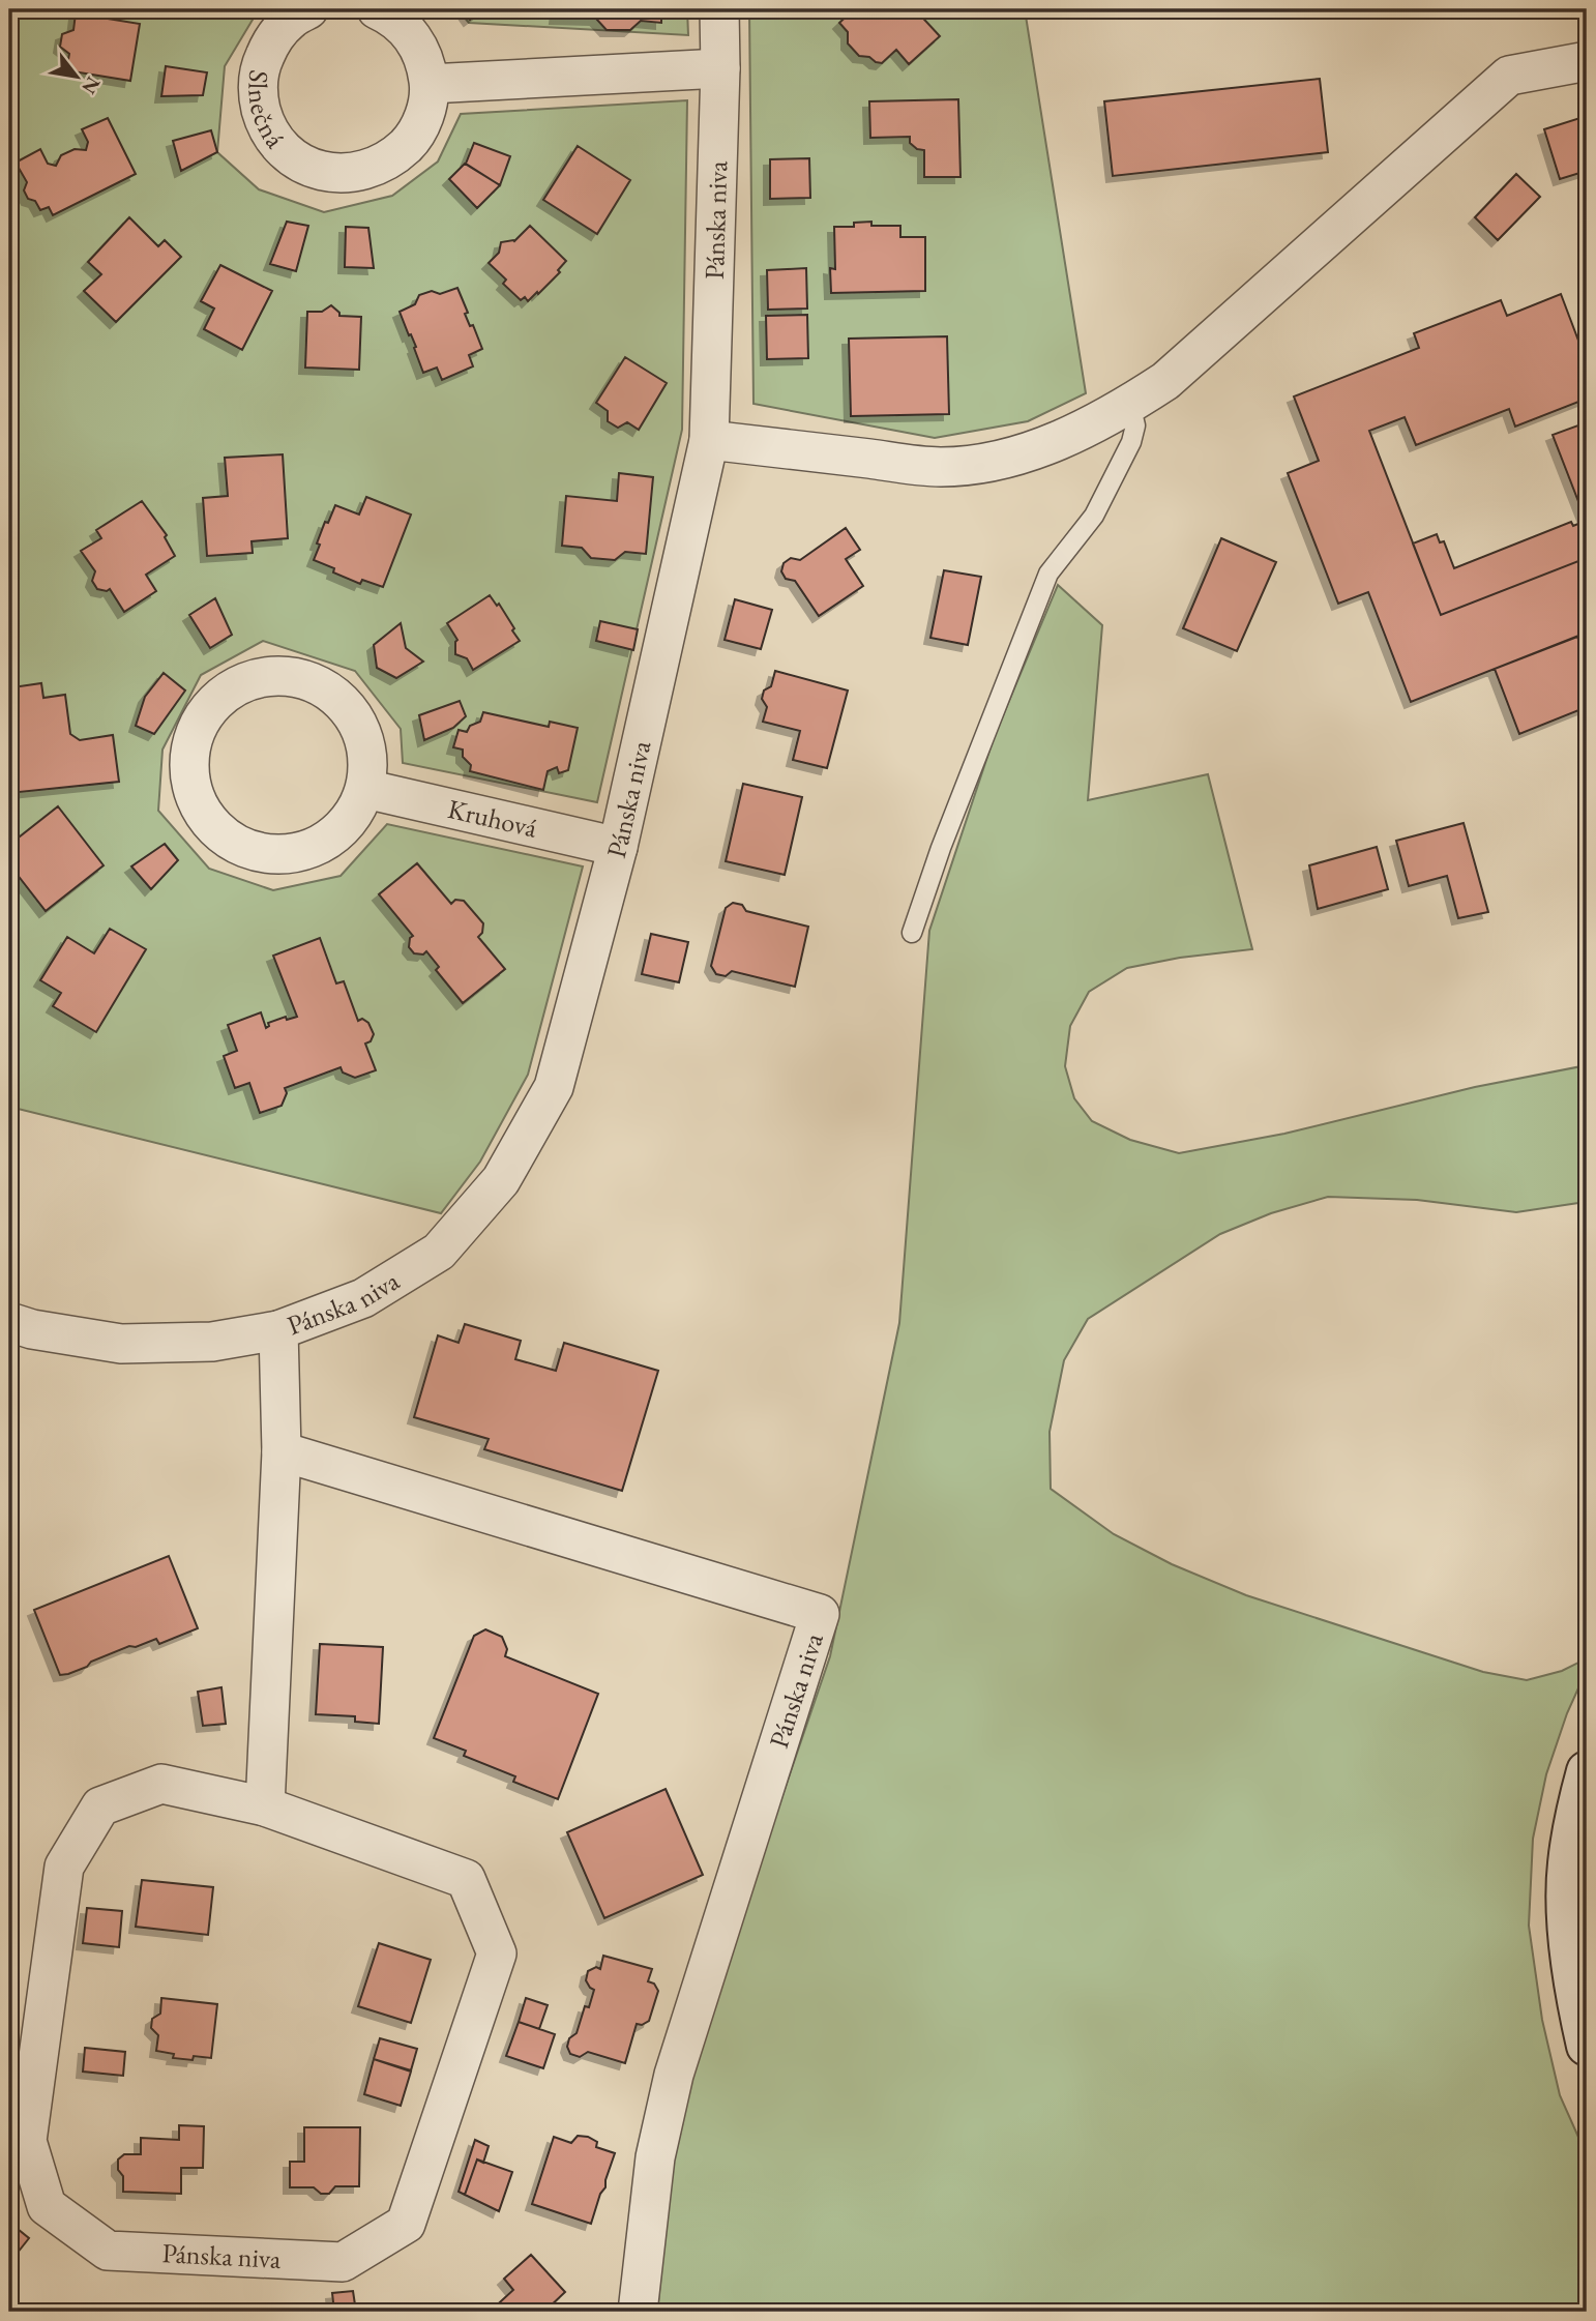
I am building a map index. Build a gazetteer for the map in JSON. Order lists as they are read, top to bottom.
{
  "streets": {
    "street": ["Slnečná", "Pánska niva", "Kruhová"]
  },
  "crossings": [
    ["Pánska niva", "Kruhová"]
  ],
  "north": "bottom right"
}
